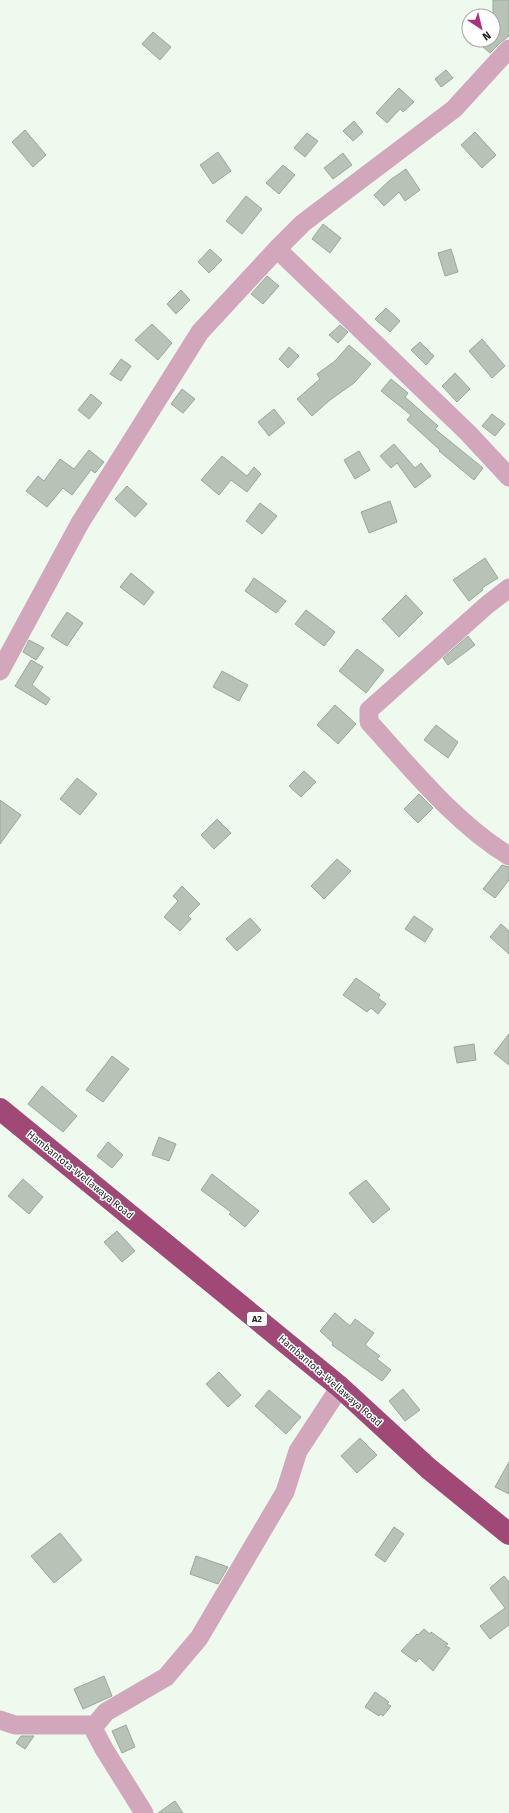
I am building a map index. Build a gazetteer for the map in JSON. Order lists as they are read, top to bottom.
{
  "streets": {
    "highway": ["Hambantota-Wellawaya Road", "A2"]
  },
  "north": "bottom right"
}
